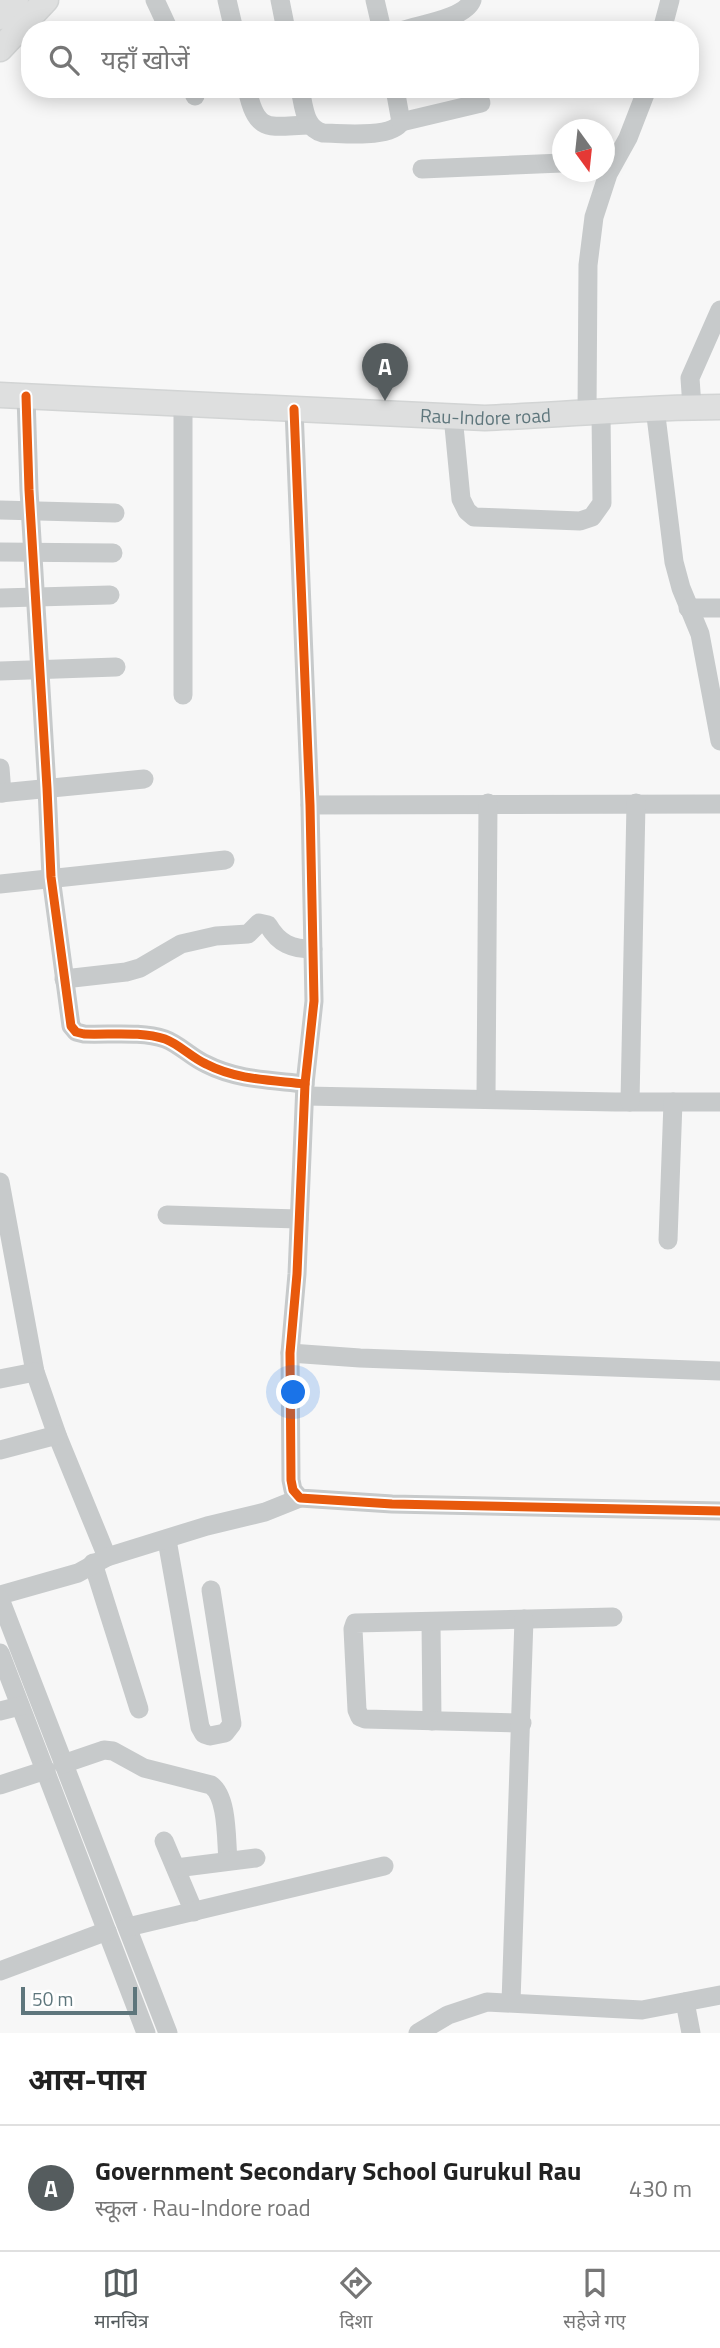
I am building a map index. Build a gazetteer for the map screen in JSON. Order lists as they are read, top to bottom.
{
  "streets": {
    "main road": ["Rau-Indore road"]
  },
  "scale_bar": "50 m",
  "north": "bottom",
  "page": {
    "search": "यहाँ खोजें",
    "pins": "A",
    "scale": "50 m",
    "heading": "आस-पास",
    "list": [
      {
        "mark": "A",
        "name": "Government Secondary School Gurukul Rau",
        "note": "स्कूल · Rau-Indore road",
        "value": "430 m"
      }
    ],
    "nav": ["मानचित्र", "दिशा", "सहेजे गए"]
  }
}
